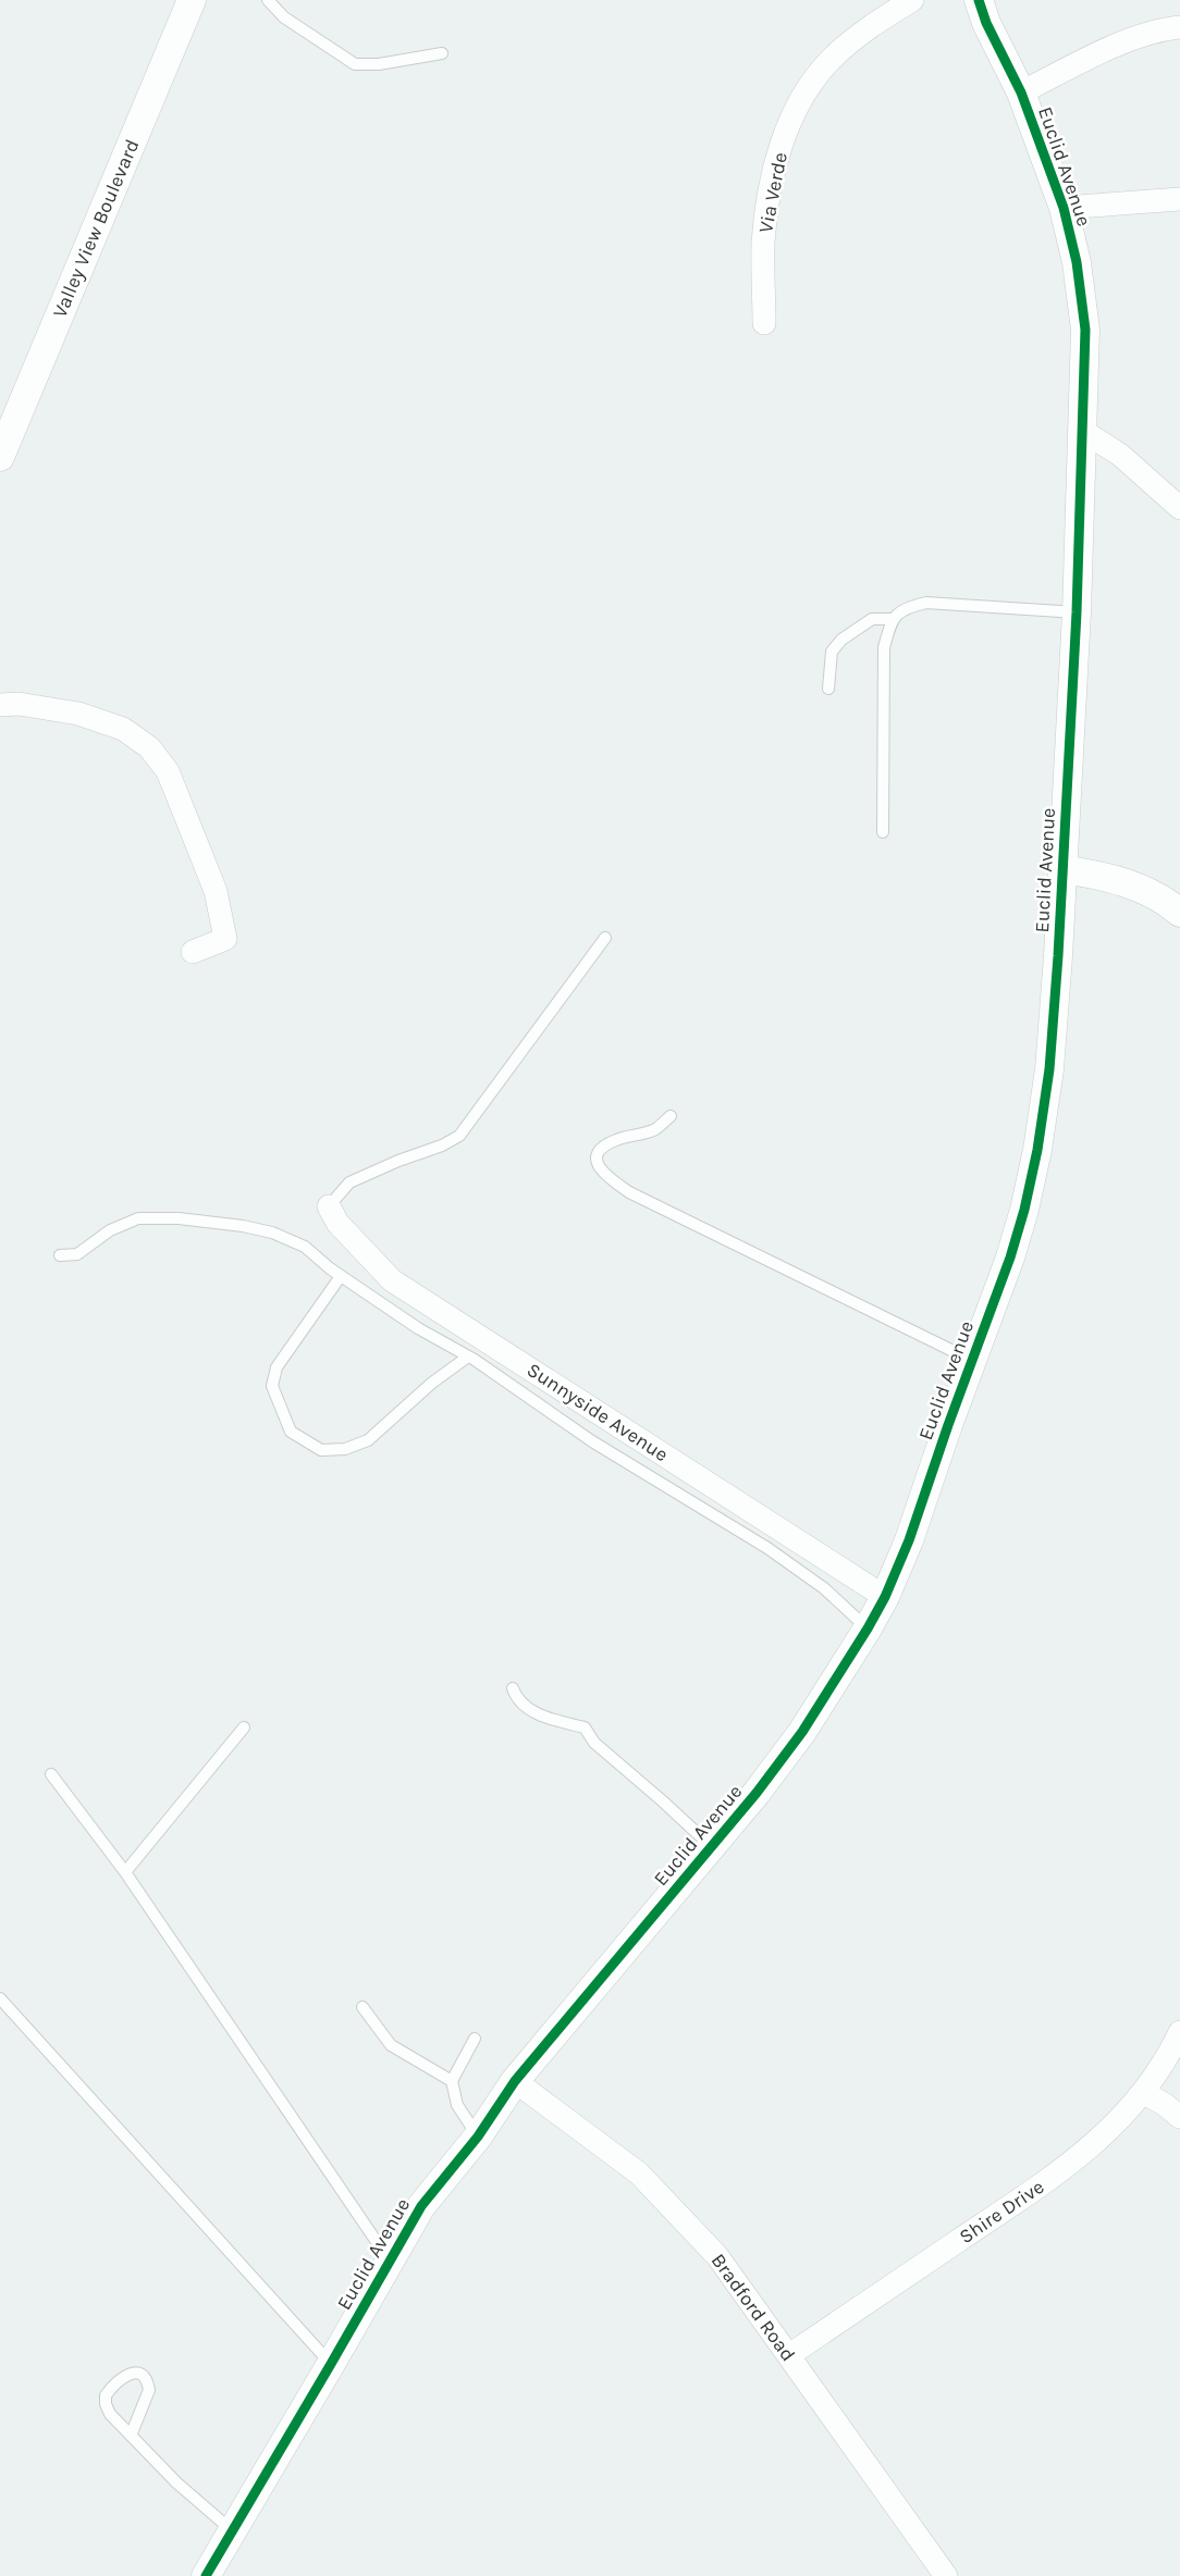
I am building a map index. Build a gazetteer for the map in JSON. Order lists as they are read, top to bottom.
{
  "streets": {
    "street": [
      "Euclid Avenue",
      "Via Verde",
      "Valley View Boulevard",
      "Sunnyside Avenue",
      "Shire Drive",
      "Bradford Road"
    ]
  },
  "crossings": [
    ["Euclid Avenue", "Sunnyside Avenue"],
    ["Euclid Avenue", "Bradford Road"],
    ["Shire Drive", "Bradford Road"]
  ]
}
